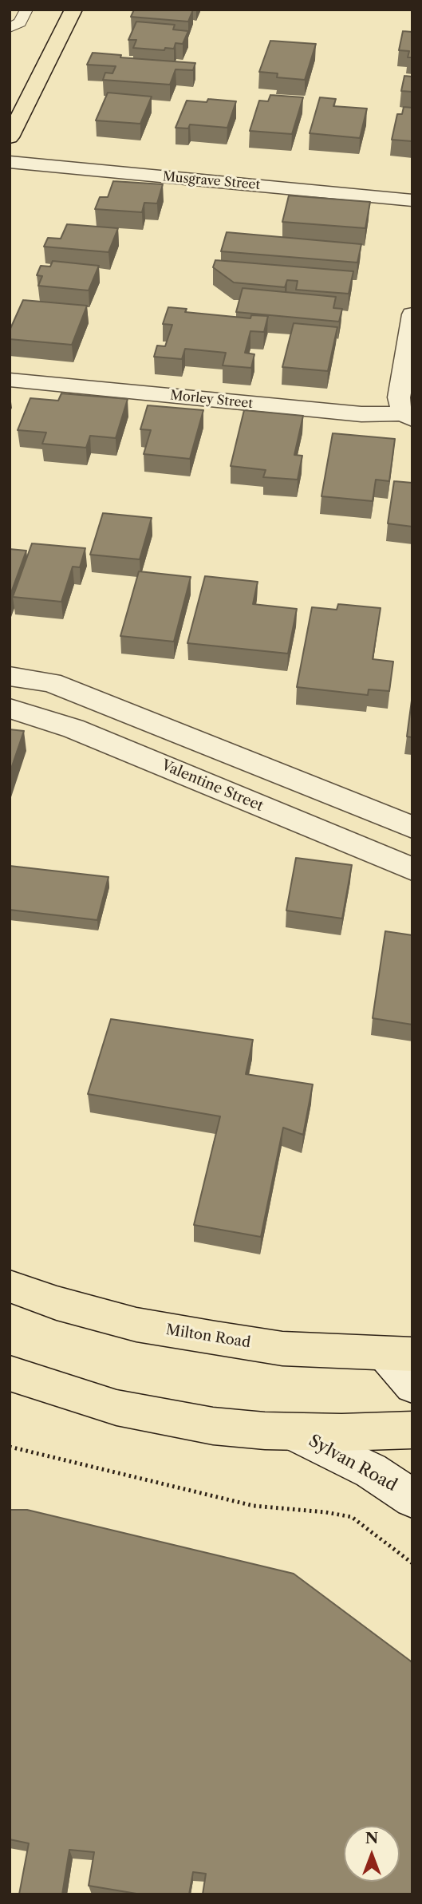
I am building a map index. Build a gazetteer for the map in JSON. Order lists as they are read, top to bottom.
{
  "streets": {
    "main road": ["Milton Road"],
    "street": [
      "Musgrave Street",
      "Morley Street",
      "Valentine Street",
      "Sylvan Road"
    ]
  },
  "north": "top"
}
